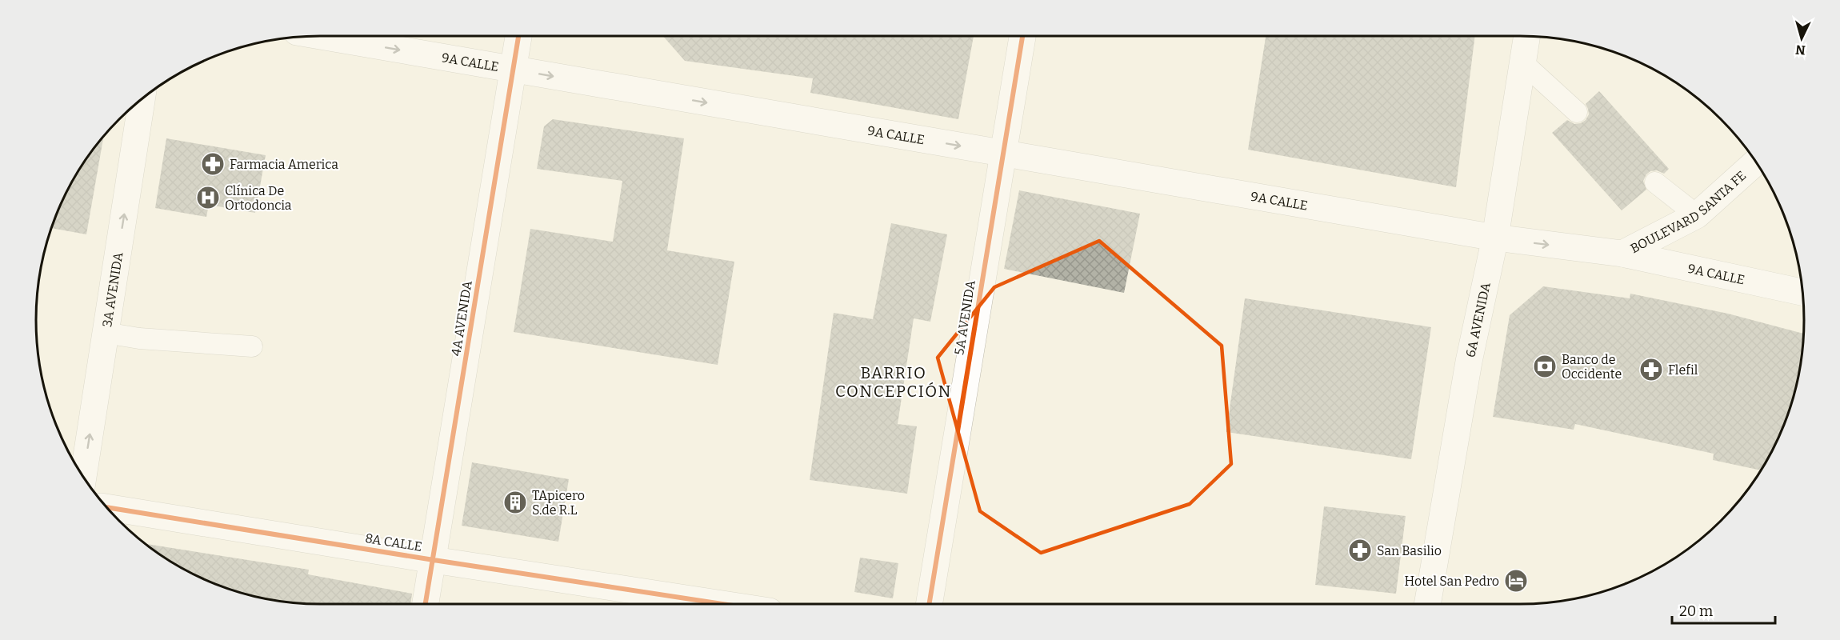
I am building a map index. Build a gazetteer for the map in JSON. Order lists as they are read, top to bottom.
{
  "streets": {
    "street": [
      "9A CALLE",
      "BOULEVARD SANTA FE",
      "3A AVENIDA",
      "5A AVENIDA",
      "4A AVENIDA",
      "6A AVENIDA",
      "8A CALLE"
    ]
  },
  "crossings": [
    ["9A CALLE", "BOULEVARD SANTA FE"],
    ["9A CALLE", "5A AVENIDA"],
    ["9A CALLE", "4A AVENIDA"],
    ["9A CALLE", "6A AVENIDA"],
    ["BOULEVARD SANTA FE", "6A AVENIDA"],
    ["4A AVENIDA", "8A CALLE"]
  ],
  "one_way": ["9A CALLE", "BOULEVARD SANTA FE", "3A AVENIDA"],
  "districts": ["BARRIO CONCEPCIÓN"],
  "places": {
    "pharmacy": ["Farmacia America", "Flefil", "San Basilio"],
    "hospital": ["Clínica De Ortodoncia"],
    "bank": ["Banco de Occidente"],
    "building": ["TApicero S.de R.L"],
    "hotel": ["Hotel San Pedro"]
  },
  "scale_bar": "20 m",
  "north": "bottom"
}
